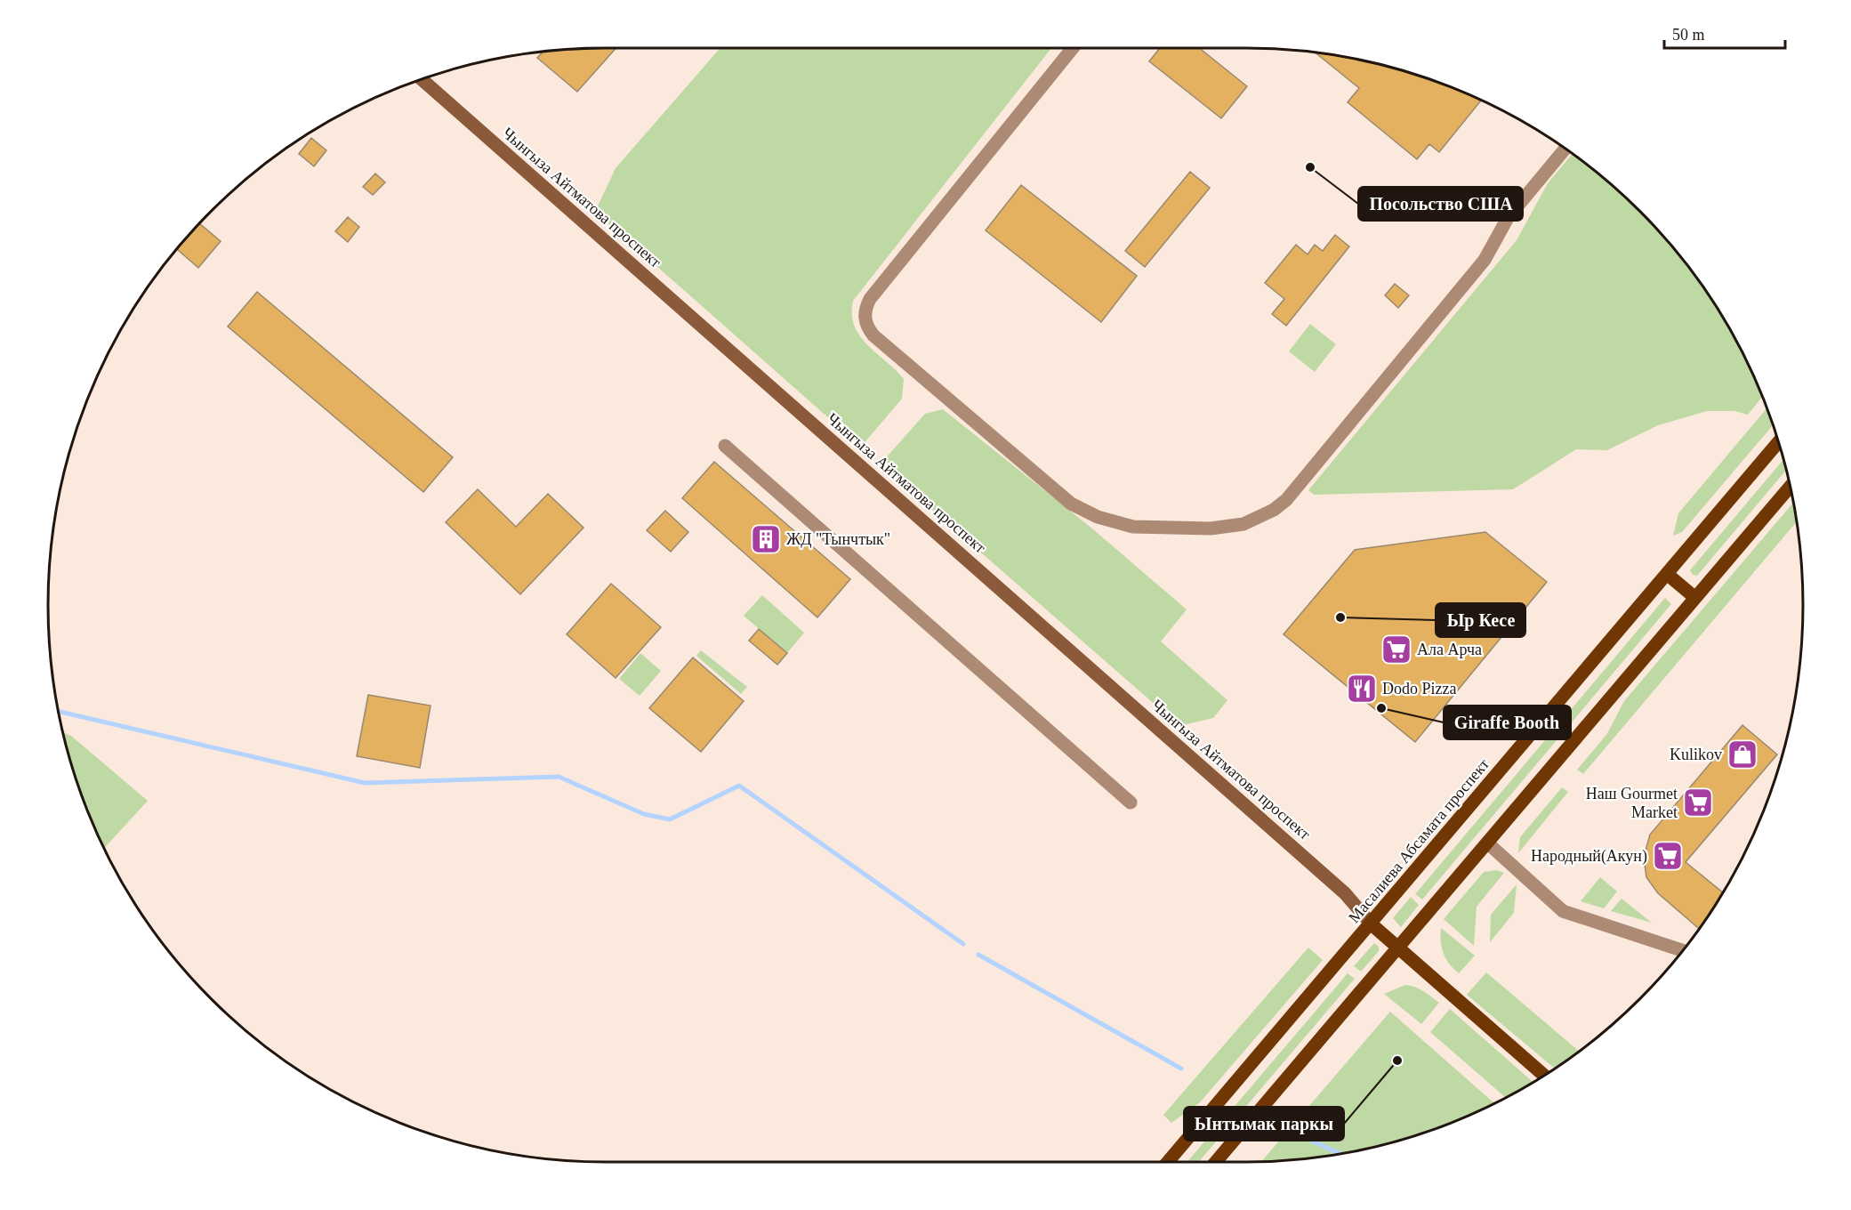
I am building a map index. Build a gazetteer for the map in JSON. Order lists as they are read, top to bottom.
{
  "streets": {
    "main road": ["Чынгыза Айтматова проспект", "Масалиева Абсамата проспект"]
  },
  "crossings": [
    ["Чынгыза Айтматова проспект", "Масалиева Абсамата проспект"]
  ],
  "places": {
    "other": [
      "Посольство США",
      "Ыр Кесе",
      "Giraffe Booth",
      "Ынтымак паркы"
    ],
    "building": ["ЖД \"Тынчтык\""],
    "supermarket": ["Ала Арча", "Наш Gourmet Market", "Народный(Акун)"],
    "restaurant": ["Dodo Pizza"],
    "shop": ["Kulikov"]
  },
  "scale_bar": "50 m"
}
